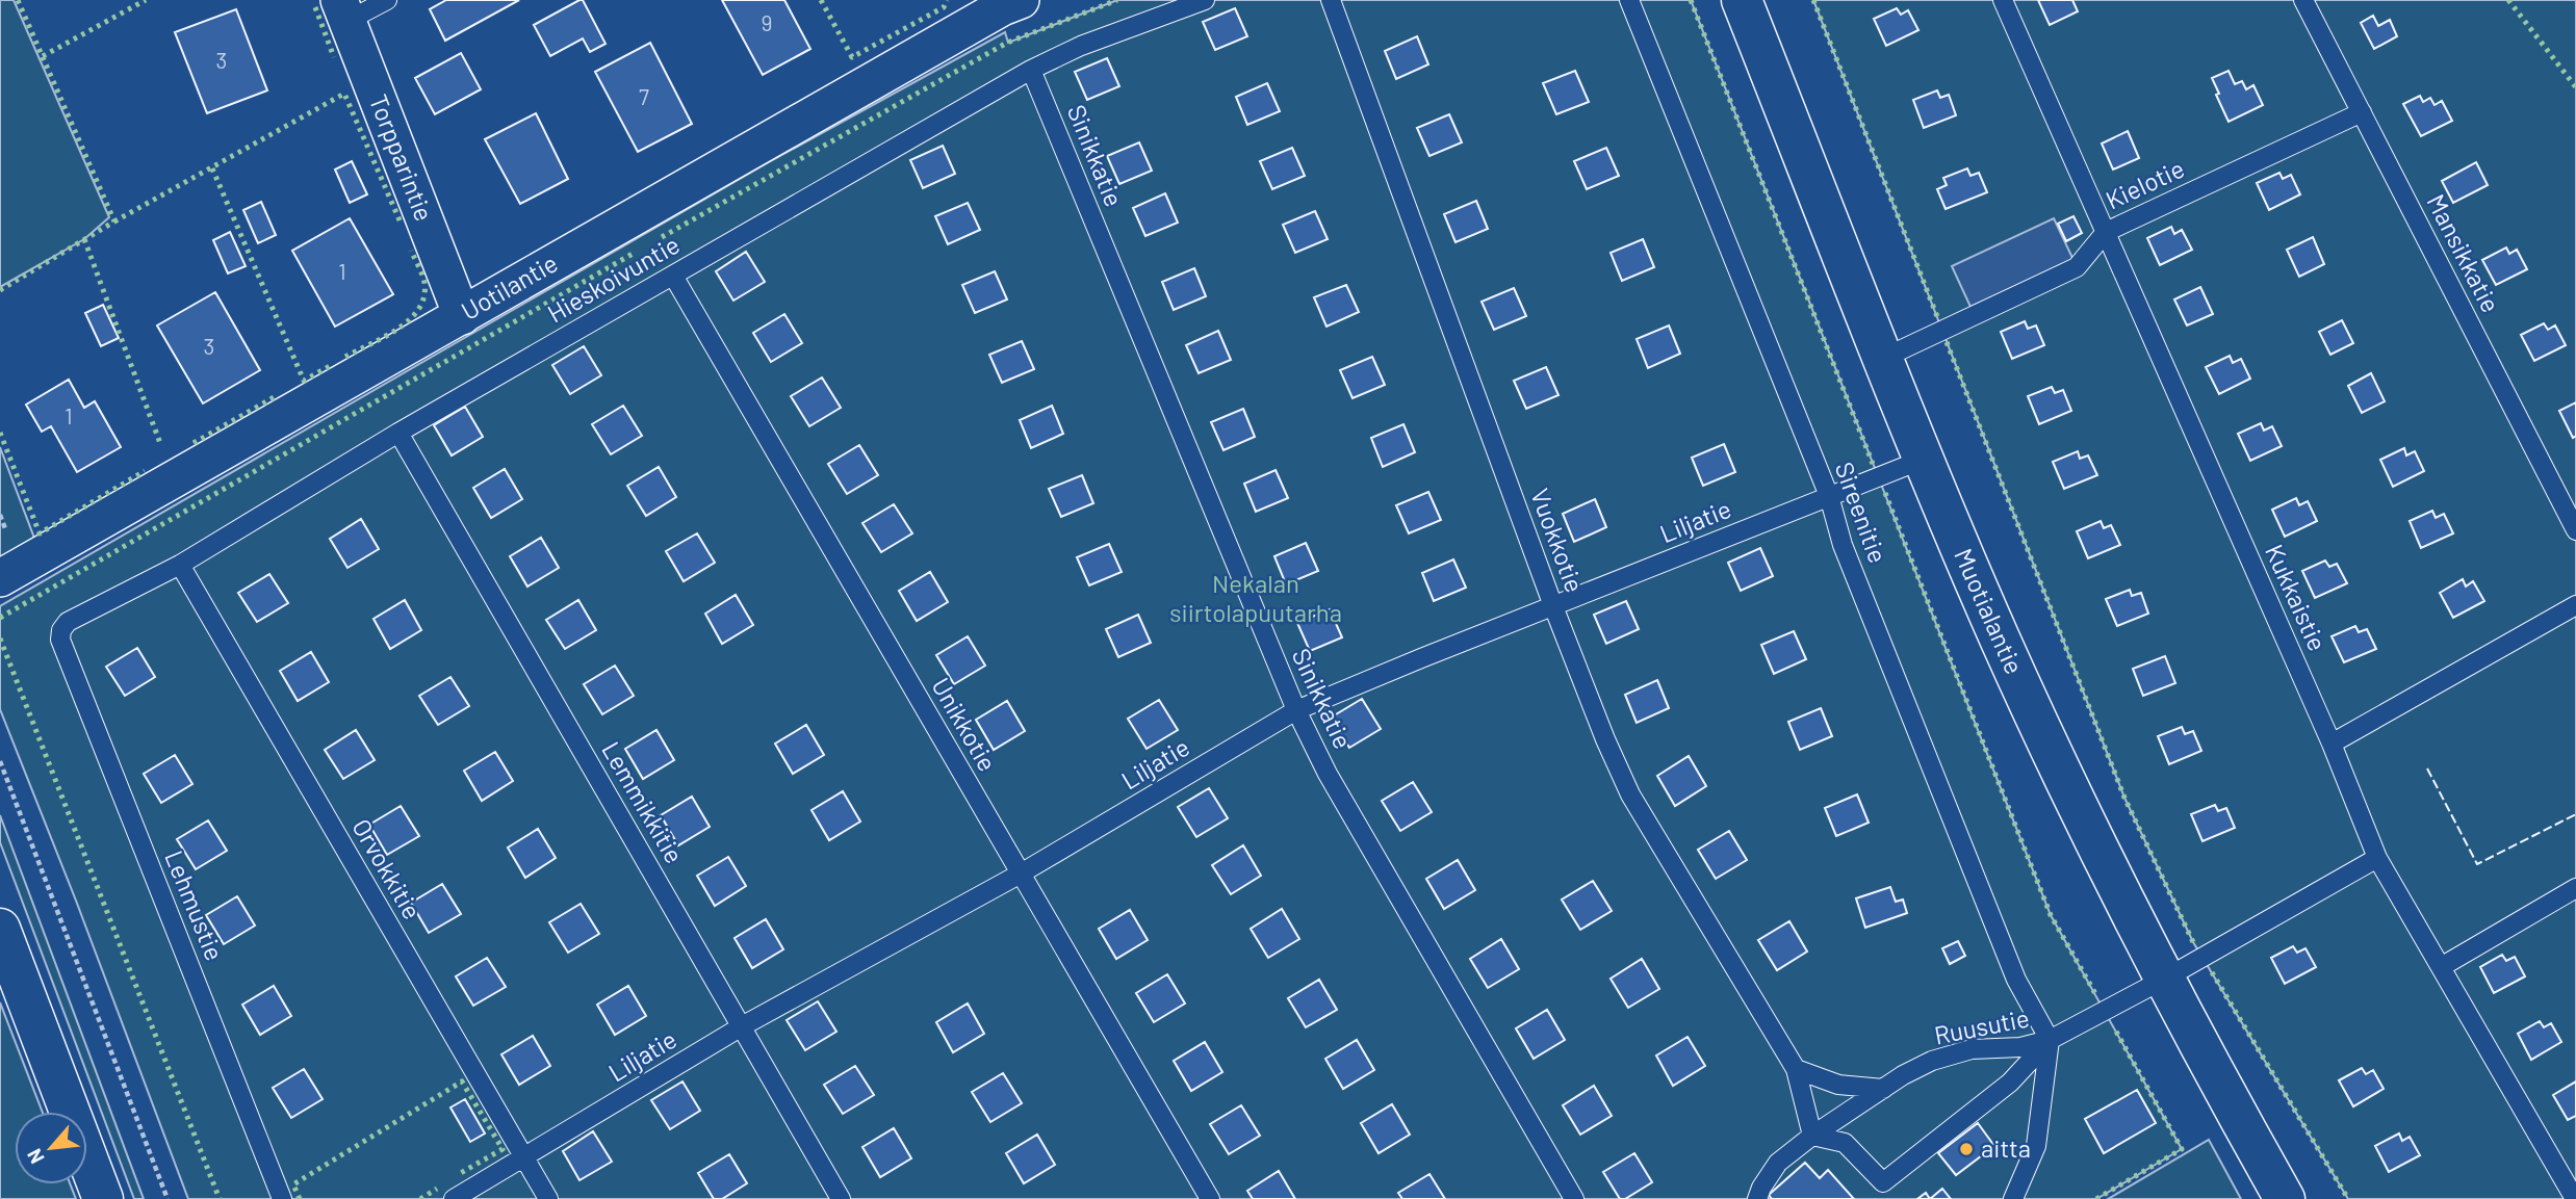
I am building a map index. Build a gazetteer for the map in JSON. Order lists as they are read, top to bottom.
{
  "streets": {
    "street": ["Torpparintie", "Uotilantie", "Muotialantie"],
    "lane": [
      "Sinikkatie",
      "Kielotie",
      "Mansikkatie",
      "Hieskoivuntie",
      "Sireenitie",
      "Liljatie",
      "Vuokkotie",
      "Kukkaistie",
      "Unikkotie",
      "Lemmikkitie",
      "Orvokkitie",
      "Lehmustie",
      "Ruusutie"
    ]
  },
  "crossings": [
    ["Sinikkatie", "Hieskoivuntie"],
    ["Sinikkatie", "Liljatie"],
    ["Torpparintie", "Uotilantie"],
    ["Kielotie", "Mansikkatie"],
    ["Kielotie", "Kukkaistie"],
    ["Kielotie", "Muotialantie"],
    ["Hieskoivuntie", "Unikkotie"],
    ["Hieskoivuntie", "Lemmikkitie"],
    ["Hieskoivuntie", "Orvokkitie"],
    ["Hieskoivuntie", "Lehmustie"],
    ["Sireenitie", "Liljatie"],
    ["Sireenitie", "Ruusutie"],
    ["Liljatie", "Vuokkotie"],
    ["Liljatie", "Muotialantie"],
    ["Liljatie", "Unikkotie"],
    ["Liljatie", "Lemmikkitie"],
    ["Liljatie", "Orvokkitie"],
    ["Vuokkotie", "Ruusutie"],
    ["Kukkaistie", "Ruusutie"],
    ["Muotialantie", "Ruusutie"]
  ],
  "parks": ["Nekalan siirtolapuutarha"],
  "places": ["aitta"],
  "house_numbers": [
    "9",
    "3",
    "7",
    "1",
    "3",
    "1"
  ],
  "north": "bottom left"
}
